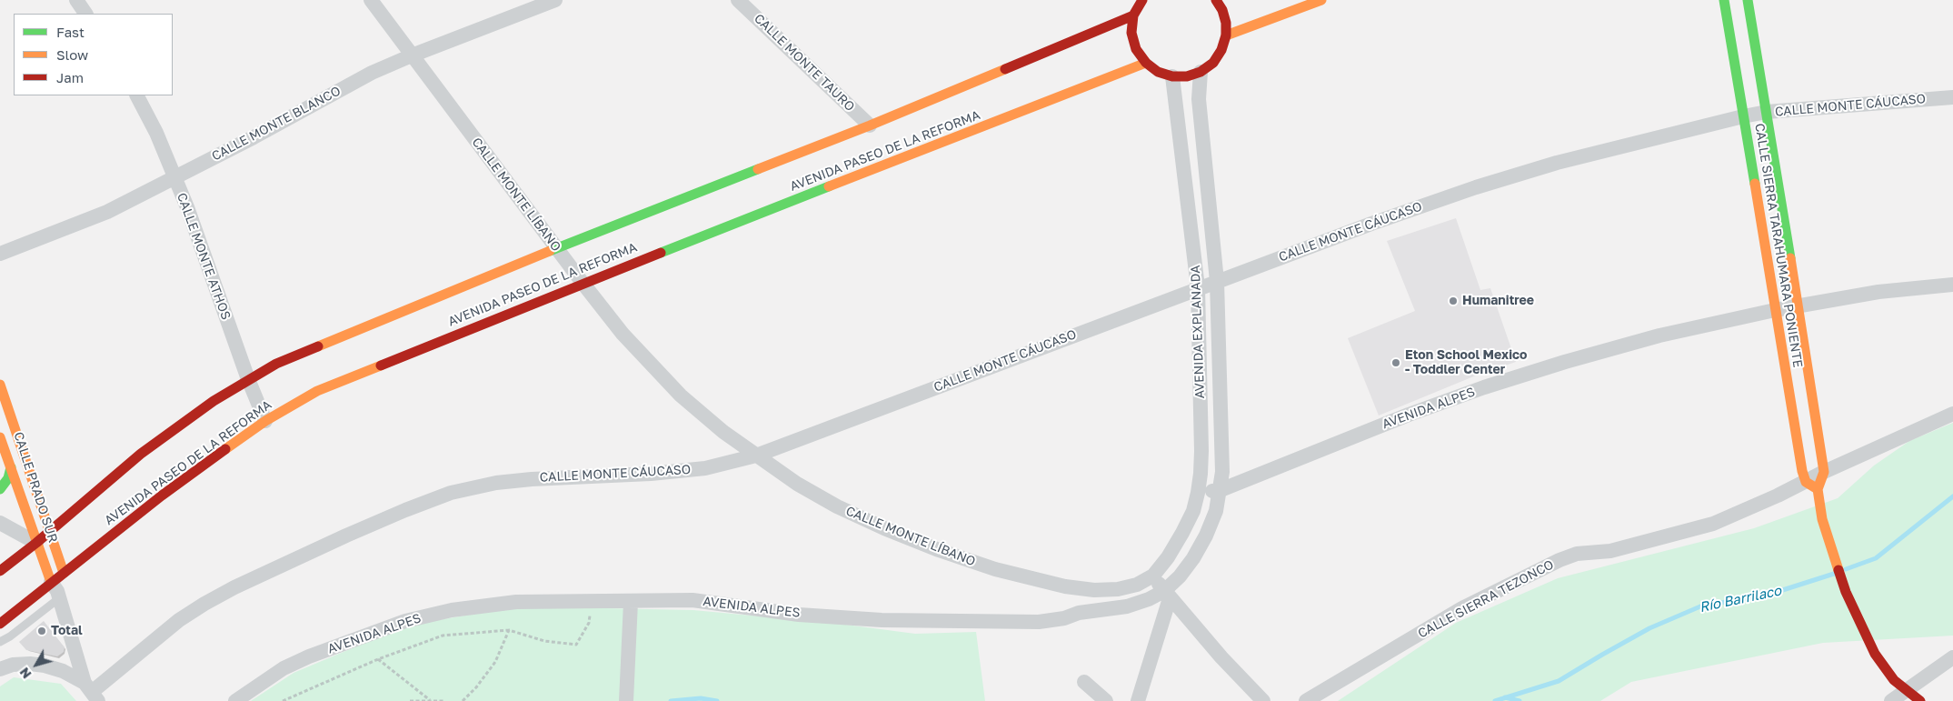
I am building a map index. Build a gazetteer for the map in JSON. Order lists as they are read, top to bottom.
{
  "streets": {
    "main road": ["AVENIDA PASEO DE LA REFORMA", "CALLE SIERRA TARAHUMARA PONIENTE", "CALLE PRADO SUR"],
    "street": [
      "CALLE MONTE TAURO",
      "CALLE MONTE CÁUCASO",
      "CALLE MONTE BLANCO",
      "CALLE MONTE LÍBANO",
      "CALLE MONTE ATHOS",
      "AVENIDA EXPLANADA",
      "AVENIDA ALPES",
      "CALLE SIERRA TEZONCO"
    ]
  },
  "crossings": [
    ["CALLE MONTE CÁUCASO", "CALLE MONTE LÍBANO"],
    ["CALLE MONTE CÁUCASO", "CALLE SIERRA TARAHUMARA PONIENTE"],
    ["CALLE MONTE CÁUCASO", "AVENIDA EXPLANADA"],
    ["CALLE MONTE CÁUCASO", "CALLE PRADO SUR"],
    ["CALLE MONTE BLANCO", "CALLE MONTE LÍBANO"],
    ["CALLE MONTE BLANCO", "CALLE MONTE ATHOS"],
    ["AVENIDA PASEO DE LA REFORMA", "CALLE MONTE LÍBANO"],
    ["AVENIDA PASEO DE LA REFORMA", "CALLE MONTE ATHOS"],
    ["AVENIDA PASEO DE LA REFORMA", "CALLE PRADO SUR"],
    ["CALLE MONTE LÍBANO", "AVENIDA EXPLANADA"],
    ["CALLE SIERRA TARAHUMARA PONIENTE", "AVENIDA ALPES"],
    ["CALLE SIERRA TARAHUMARA PONIENTE", "CALLE SIERRA TEZONCO"],
    ["AVENIDA EXPLANADA", "AVENIDA ALPES"]
  ],
  "water": ["Río Barrilaco"],
  "places": ["Humanitree", "Eton School Mexico - Toddler Center", "Total"],
  "legend": ["Fast", "Slow", "Jam"],
  "north": "bottom left"
}
